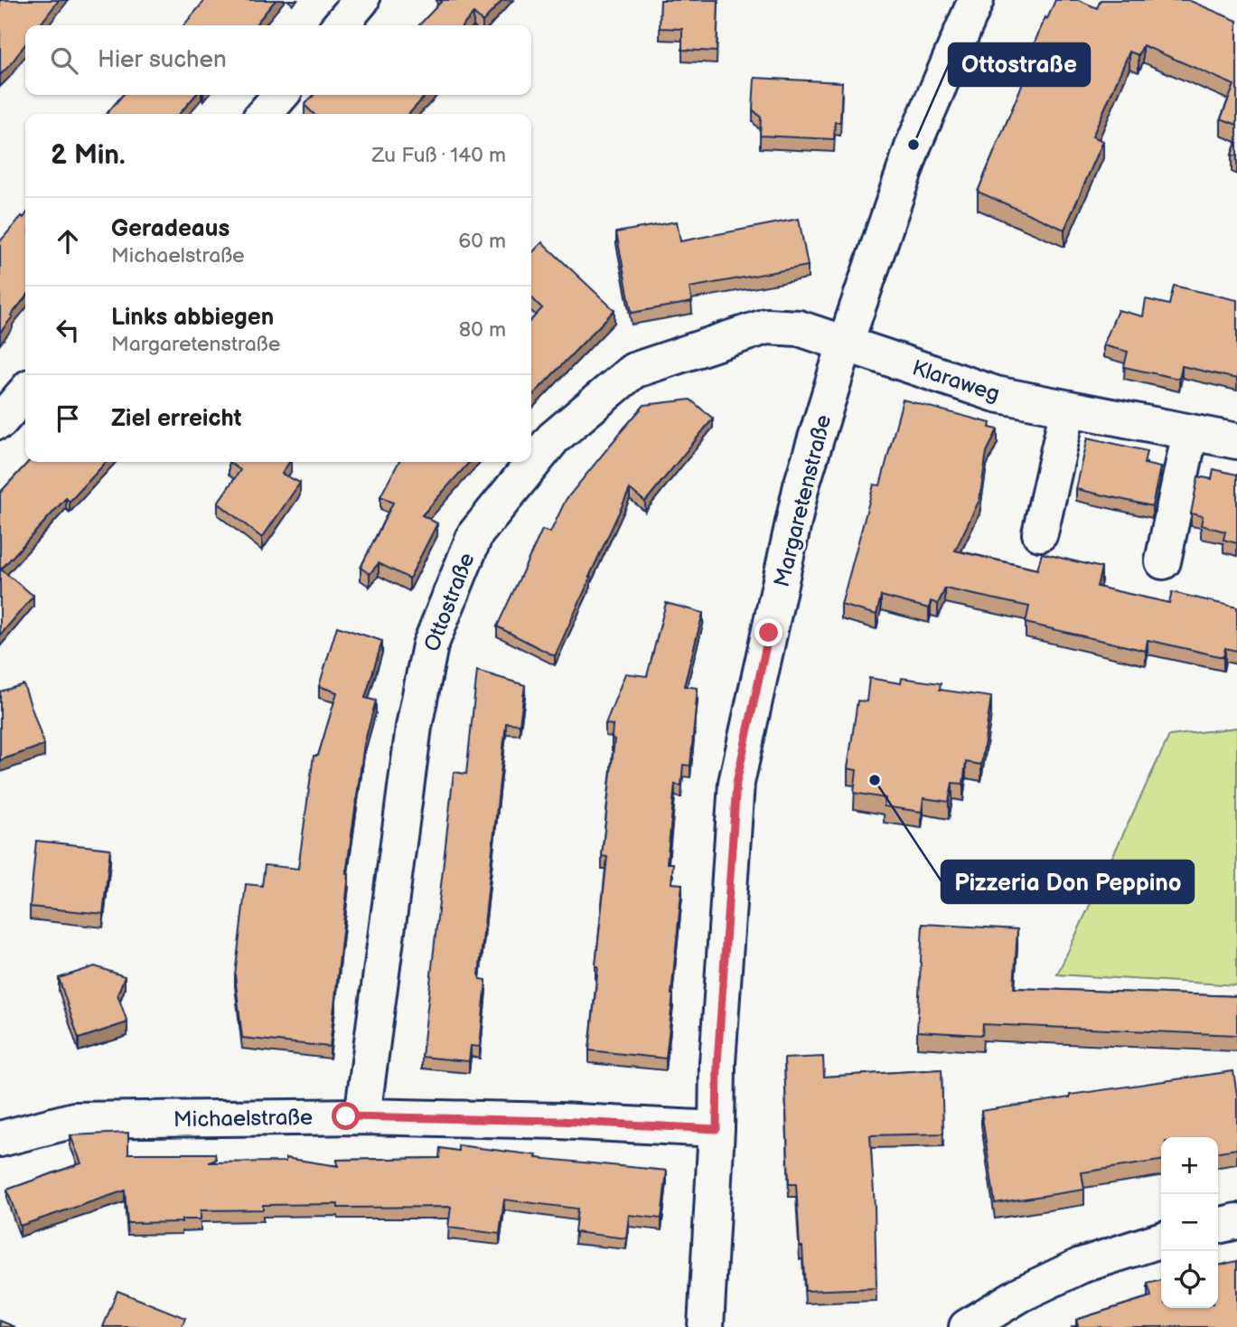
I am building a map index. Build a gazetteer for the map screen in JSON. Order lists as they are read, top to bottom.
{
  "streets": {
    "street": [
      "Klaraweg",
      "Margaretenstraße",
      "Ottostraße",
      "Michaelstraße"
    ]
  },
  "crossings": [
    ["Klaraweg", "Margaretenstraße"],
    ["Klaraweg", "Ottostraße"],
    ["Margaretenstraße", "Ottostraße"],
    ["Margaretenstraße", "Michaelstraße"],
    ["Ottostraße", "Michaelstraße"]
  ],
  "places": ["Ottostraße", "Pizzeria Don Peppino"],
  "page": {
    "search": "Hier suchen",
    "heading": ["2 Min.", "Zu Fuß · 140 m"],
    "list": [
      ["Geradeaus", "Michaelstraße", "60 m"],
      ["Links abbiegen", "Margaretenstraße", "80 m"],
      "Ziel erreicht"
    ],
    "map_buttons": ["+", "−"]
  }
}
